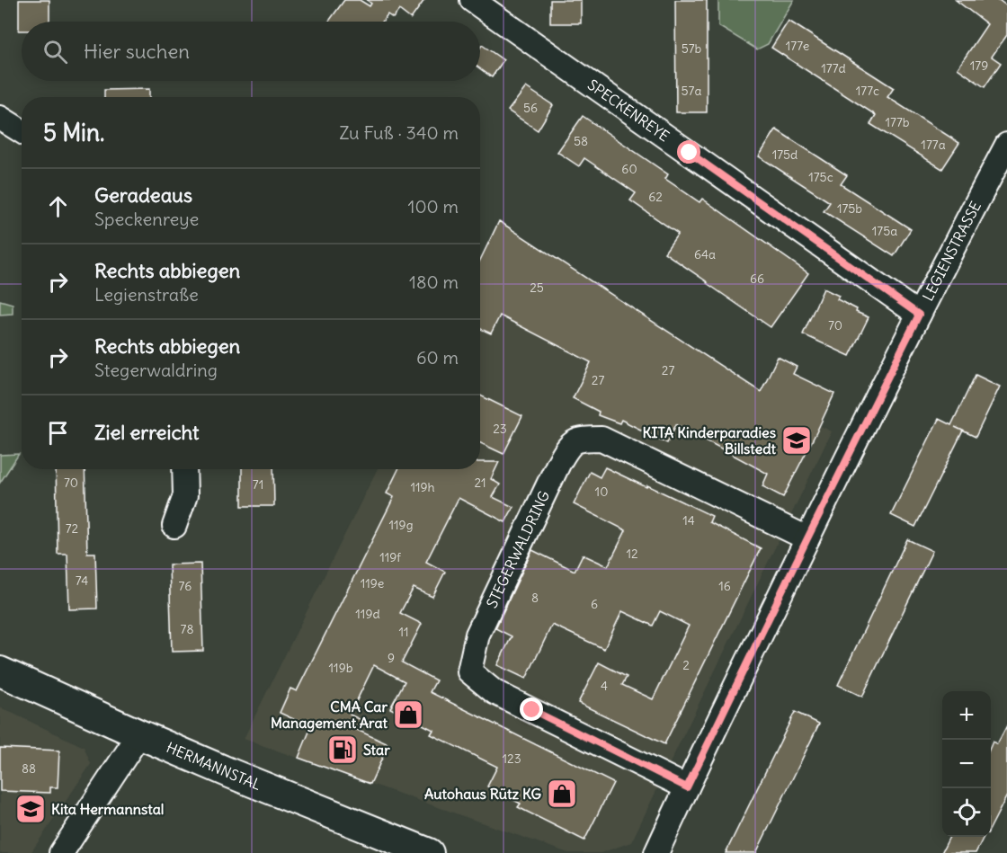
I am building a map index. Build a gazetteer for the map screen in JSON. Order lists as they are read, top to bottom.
{
  "streets": {
    "street": [
      "SPECKENREYE",
      "LEGIENSTRASSE",
      "STEGERWALDRING",
      "HERMANNSTAL"
    ]
  },
  "crossings": [
    ["SPECKENREYE", "LEGIENSTRASSE"],
    ["LEGIENSTRASSE", "STEGERWALDRING"]
  ],
  "places": {
    "school or university": ["KITA Kinderparadies Billstedt", "Kita Hermannstal"],
    "shop": ["CMA Car Management Arat", "Autohaus Rütz KG"],
    "fuel station": ["Star"]
  },
  "house_numbers": [
    "177e",
    "57b",
    "179",
    "177d",
    "57a",
    "177c",
    "56",
    "177b",
    "58",
    "177a",
    "175d",
    "60",
    "175c",
    "62",
    "175b",
    "175a",
    "64a",
    "66",
    "25",
    "70",
    "27",
    "27",
    "23",
    "70",
    "21",
    "71",
    "119h",
    "10",
    "14",
    "119g",
    "72",
    "12",
    "119f",
    "74",
    "119e",
    "76",
    "16",
    "8",
    "6",
    "119d",
    "78",
    "11",
    "9",
    "2",
    "119b",
    "4",
    "123",
    "88"
  ],
  "page": {
    "search": "Hier suchen",
    "heading": ["5 Min.", "Zu Fuß · 340 m"],
    "list": [
      ["Geradeaus", "Speckenreye", "100 m"],
      ["Rechts abbiegen", "Legienstraße", "180 m"],
      ["Rechts abbiegen", "Stegerwaldring", "60 m"],
      "Ziel erreicht"
    ],
    "map_buttons": ["+", "−"]
  }
}
